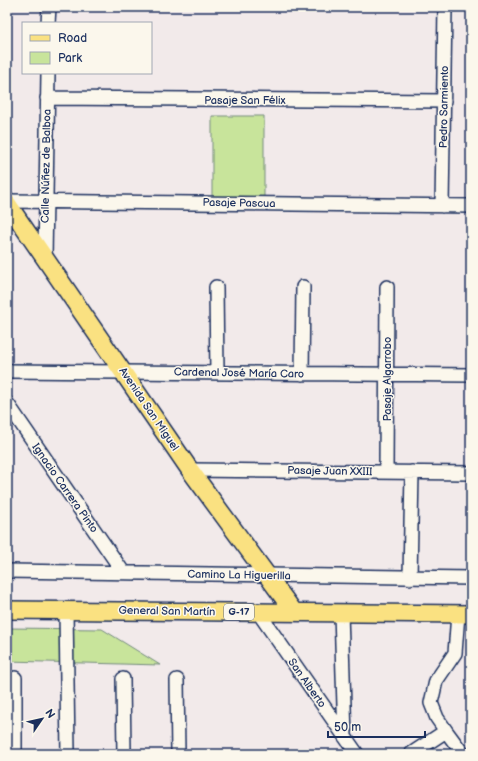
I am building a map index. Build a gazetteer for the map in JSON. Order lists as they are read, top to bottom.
{
  "streets": {
    "main road": ["Avenida San Miguel", "General San Martín", "G-17"],
    "street": [
      "Pasaje San Félix",
      "Pedro Sarmiento",
      "Calle Núñez de Balboa",
      "Pasaje Pascua",
      "Cardenal José María Caro",
      "Pasaje Algarrobo",
      "Pasaje Juan XXIII",
      "Ignacio Carrera Pinto",
      "Camino La Higuerilla",
      "San Alberto"
    ]
  },
  "crossings": [
    ["Pasaje San Félix", "Pedro Sarmiento"],
    ["Pasaje San Félix", "Calle Núñez de Balboa"],
    ["Pedro Sarmiento", "Pasaje Pascua"],
    ["Calle Núñez de Balboa", "Pasaje Pascua"],
    ["Calle Núñez de Balboa", "Avenida San Miguel"],
    ["Pasaje Pascua", "Avenida San Miguel"],
    ["Cardenal José María Caro", "Pasaje Algarrobo"],
    ["Cardenal José María Caro", "Avenida San Miguel"],
    ["Pasaje Algarrobo", "Pasaje Juan XXIII"],
    ["Avenida San Miguel", "Pasaje Juan XXIII"],
    ["Avenida San Miguel", "Camino La Higuerilla"],
    ["Avenida San Miguel", "General San Martín"],
    ["Ignacio Carrera Pinto", "Camino La Higuerilla"],
    ["General San Martín", "San Alberto"]
  ],
  "legend": ["Road", "Park"],
  "scale_bar": "50 m",
  "north": "top right"
}
